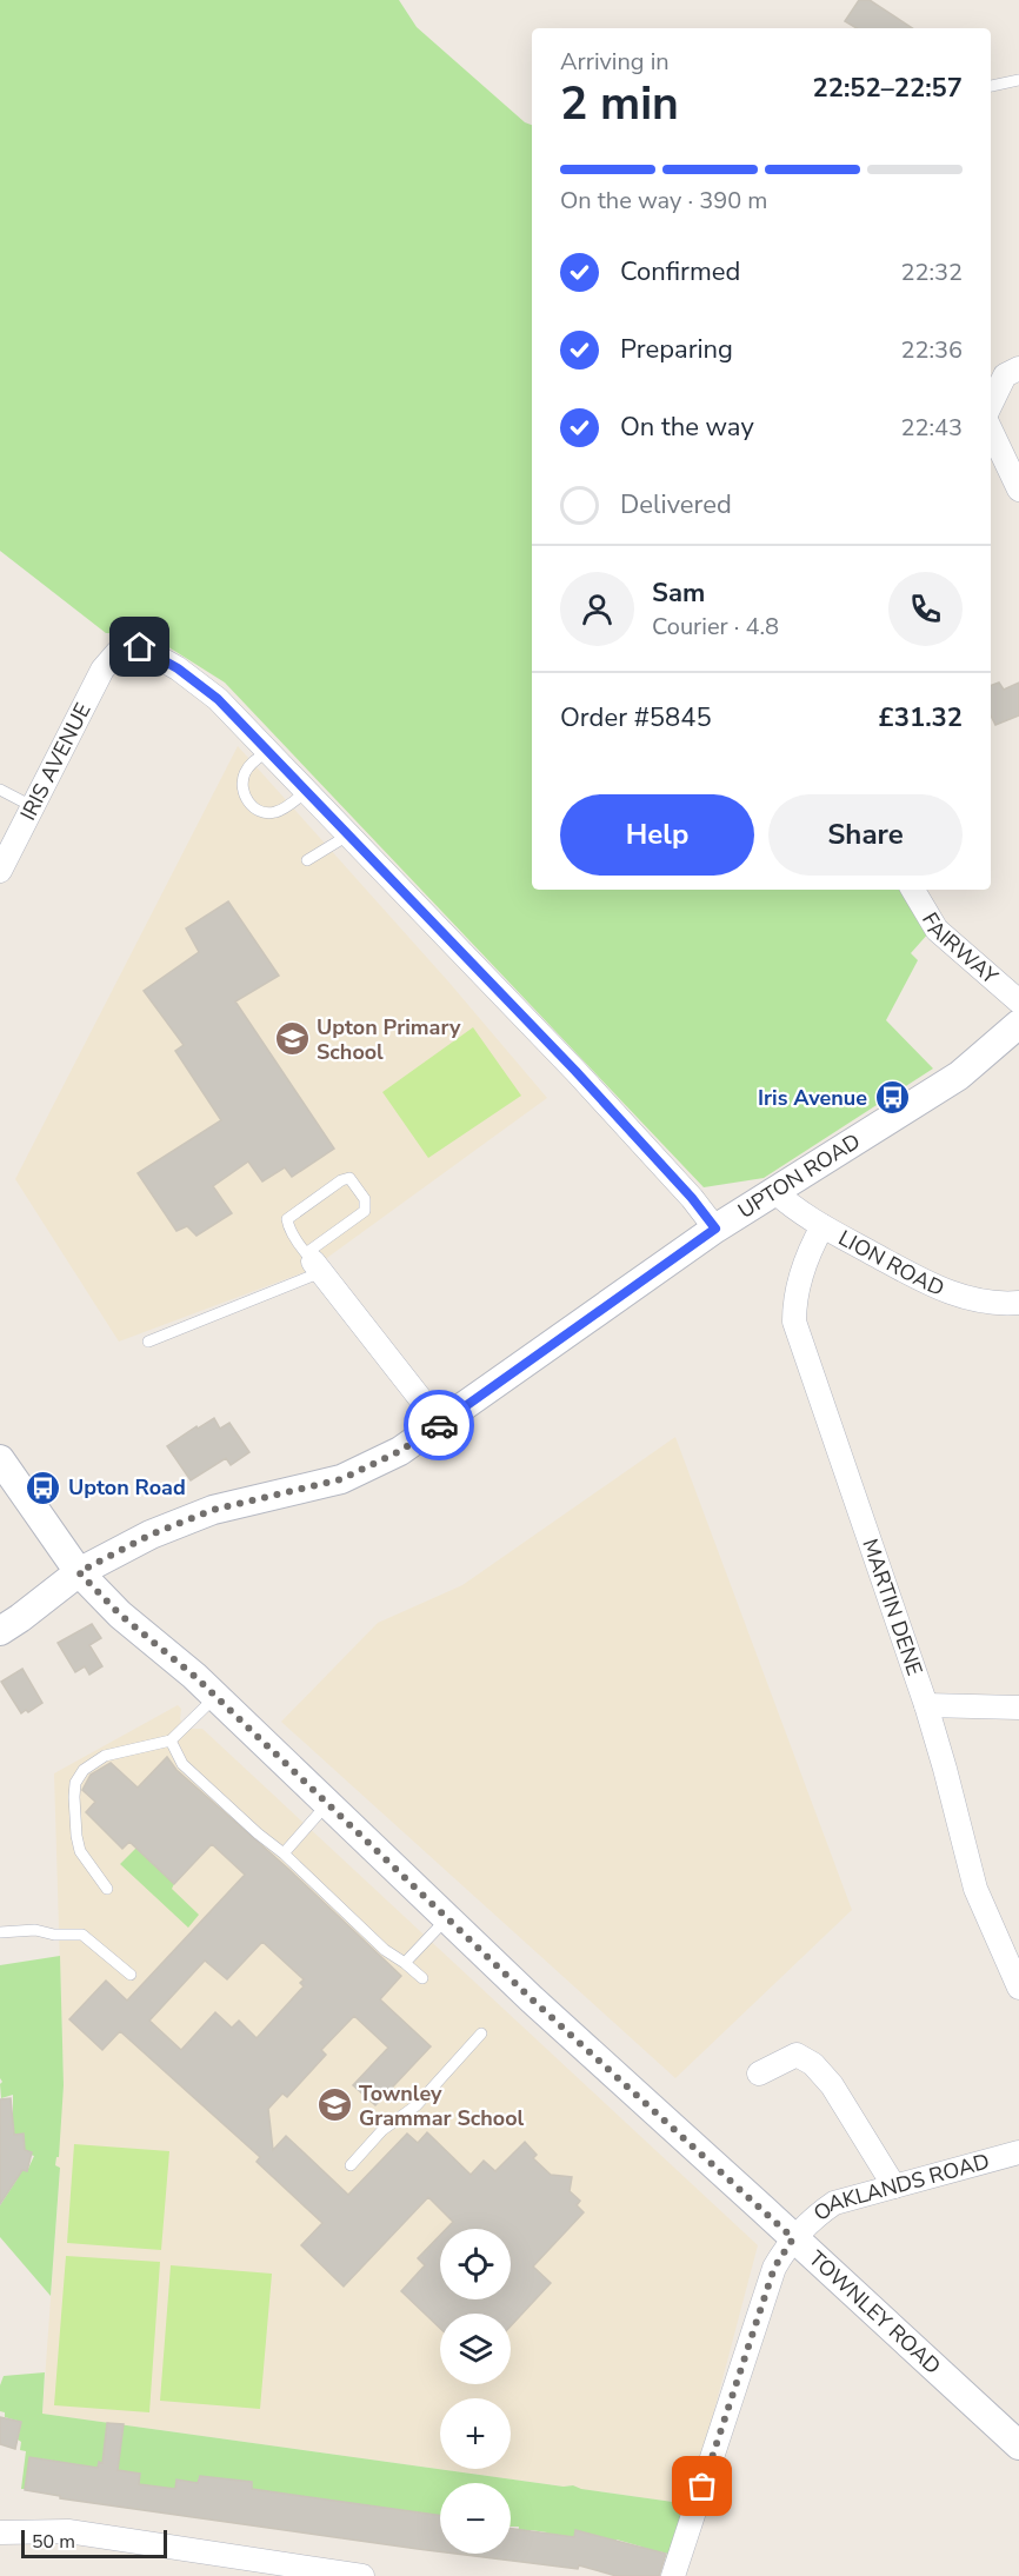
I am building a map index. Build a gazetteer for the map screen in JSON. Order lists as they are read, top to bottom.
{
  "streets": {
    "street": [
      "IRIS AVENUE",
      "FAIRWAY",
      "UPTON ROAD",
      "LION ROAD",
      "MARTIN DENE",
      "OAKLANDS ROAD",
      "TOWNLEY ROAD"
    ]
  },
  "crossings": [
    ["IRIS AVENUE", "UPTON ROAD"],
    ["UPTON ROAD", "LION ROAD"],
    ["UPTON ROAD", "TOWNLEY ROAD"],
    ["LION ROAD", "MARTIN DENE"],
    ["OAKLANDS ROAD", "TOWNLEY ROAD"]
  ],
  "places": {
    "school or university": ["Upton Primary School", "Townley Grammar School"],
    "bus stop": ["Iris Avenue", "Upton Road"]
  },
  "scale_bar": "50 m",
  "page": {
    "heading": ["2 min", "Arriving in", "22:52–22:57"],
    "panel": [
      "Sam",
      "Courier · 4.8",
      "Order #5845",
      "£31.32"
    ],
    "bar": "On the way · 390 m",
    "list": [
      ["Confirmed", "22:32"],
      ["Preparing", "22:36"],
      ["On the way", "22:43"],
      "Delivered"
    ],
    "buttons": ["Help", "Share"],
    "map_buttons": ["+", "−"],
    "scale": "50 m"
  }
}
